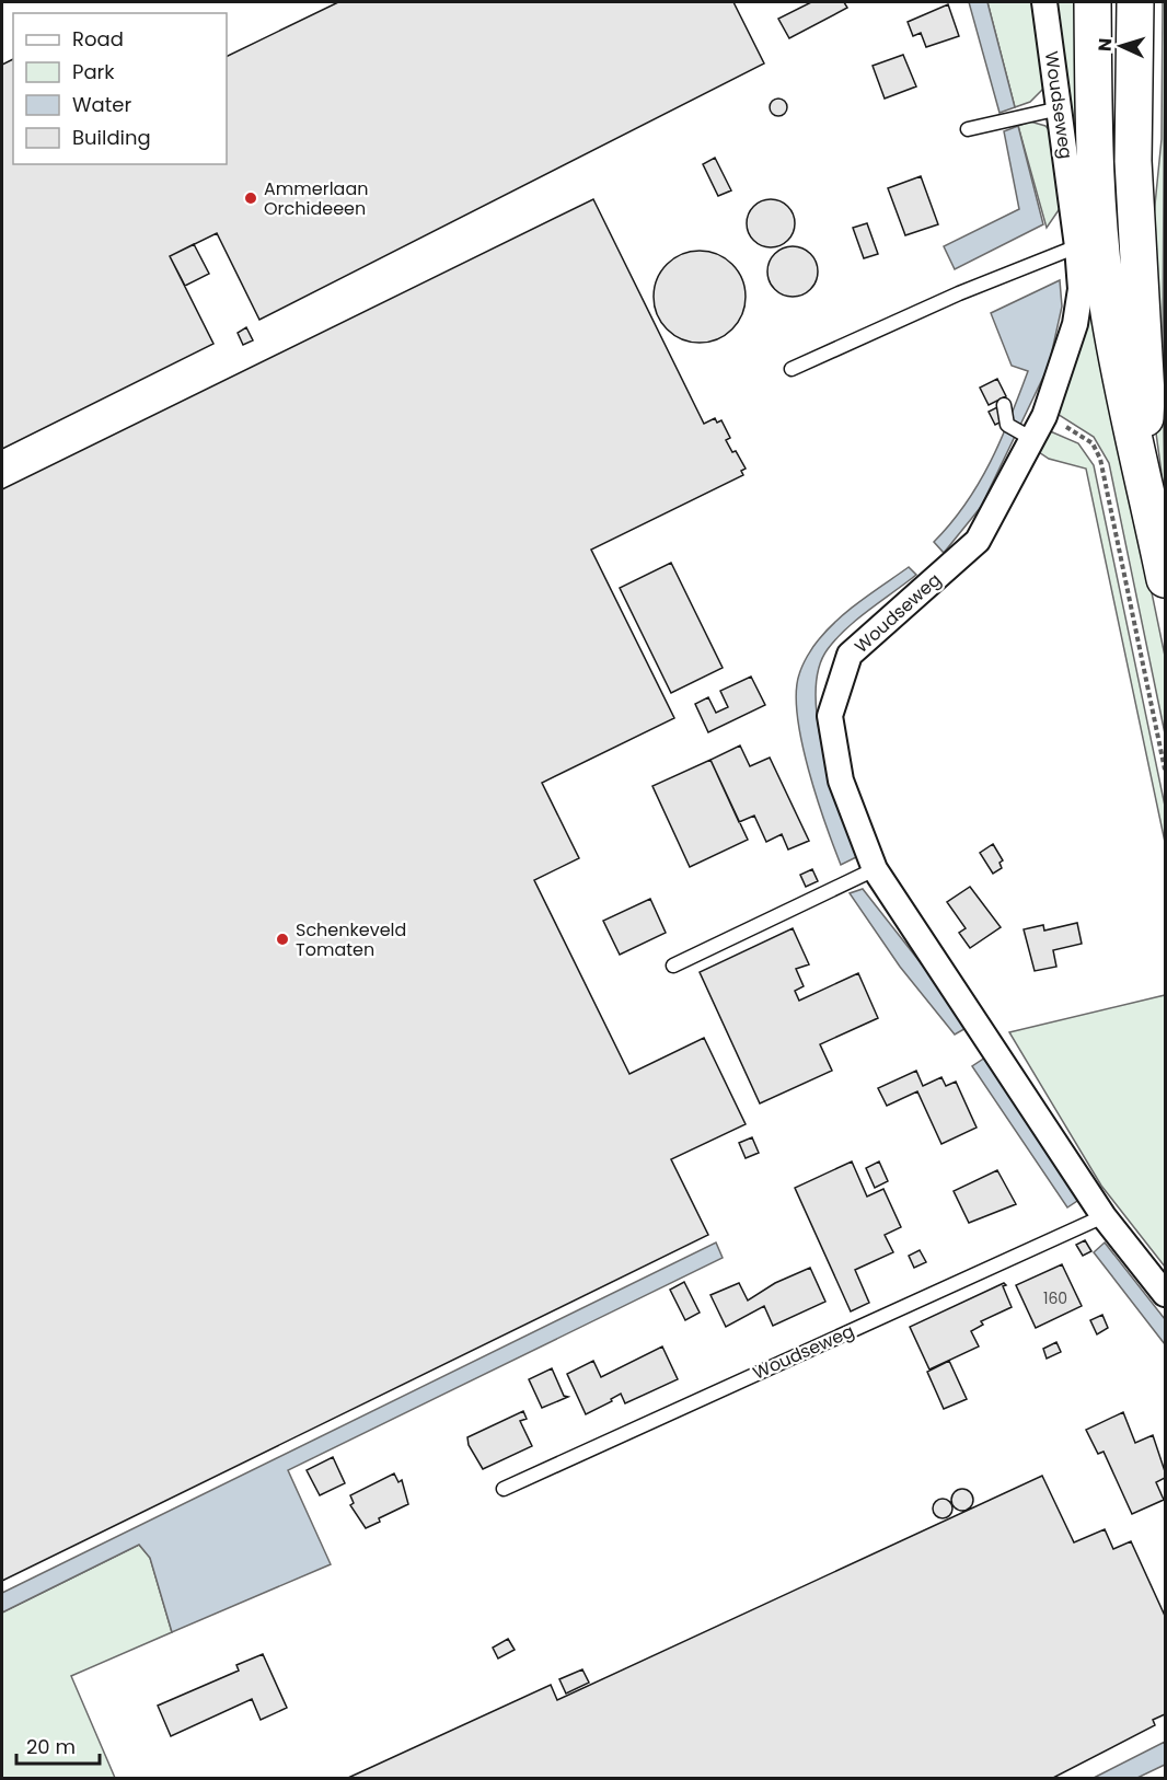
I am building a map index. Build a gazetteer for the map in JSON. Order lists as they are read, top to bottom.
{
  "streets": {
    "main road": ["Woudseweg"]
  },
  "places": ["Ammerlaan Orchideeen", "Schenkeveld Tomaten"],
  "house_numbers": ["160"],
  "legend": [
    "Road",
    "Park",
    "Water",
    "Building"
  ],
  "scale_bar": "20 m",
  "north": "left"
}
